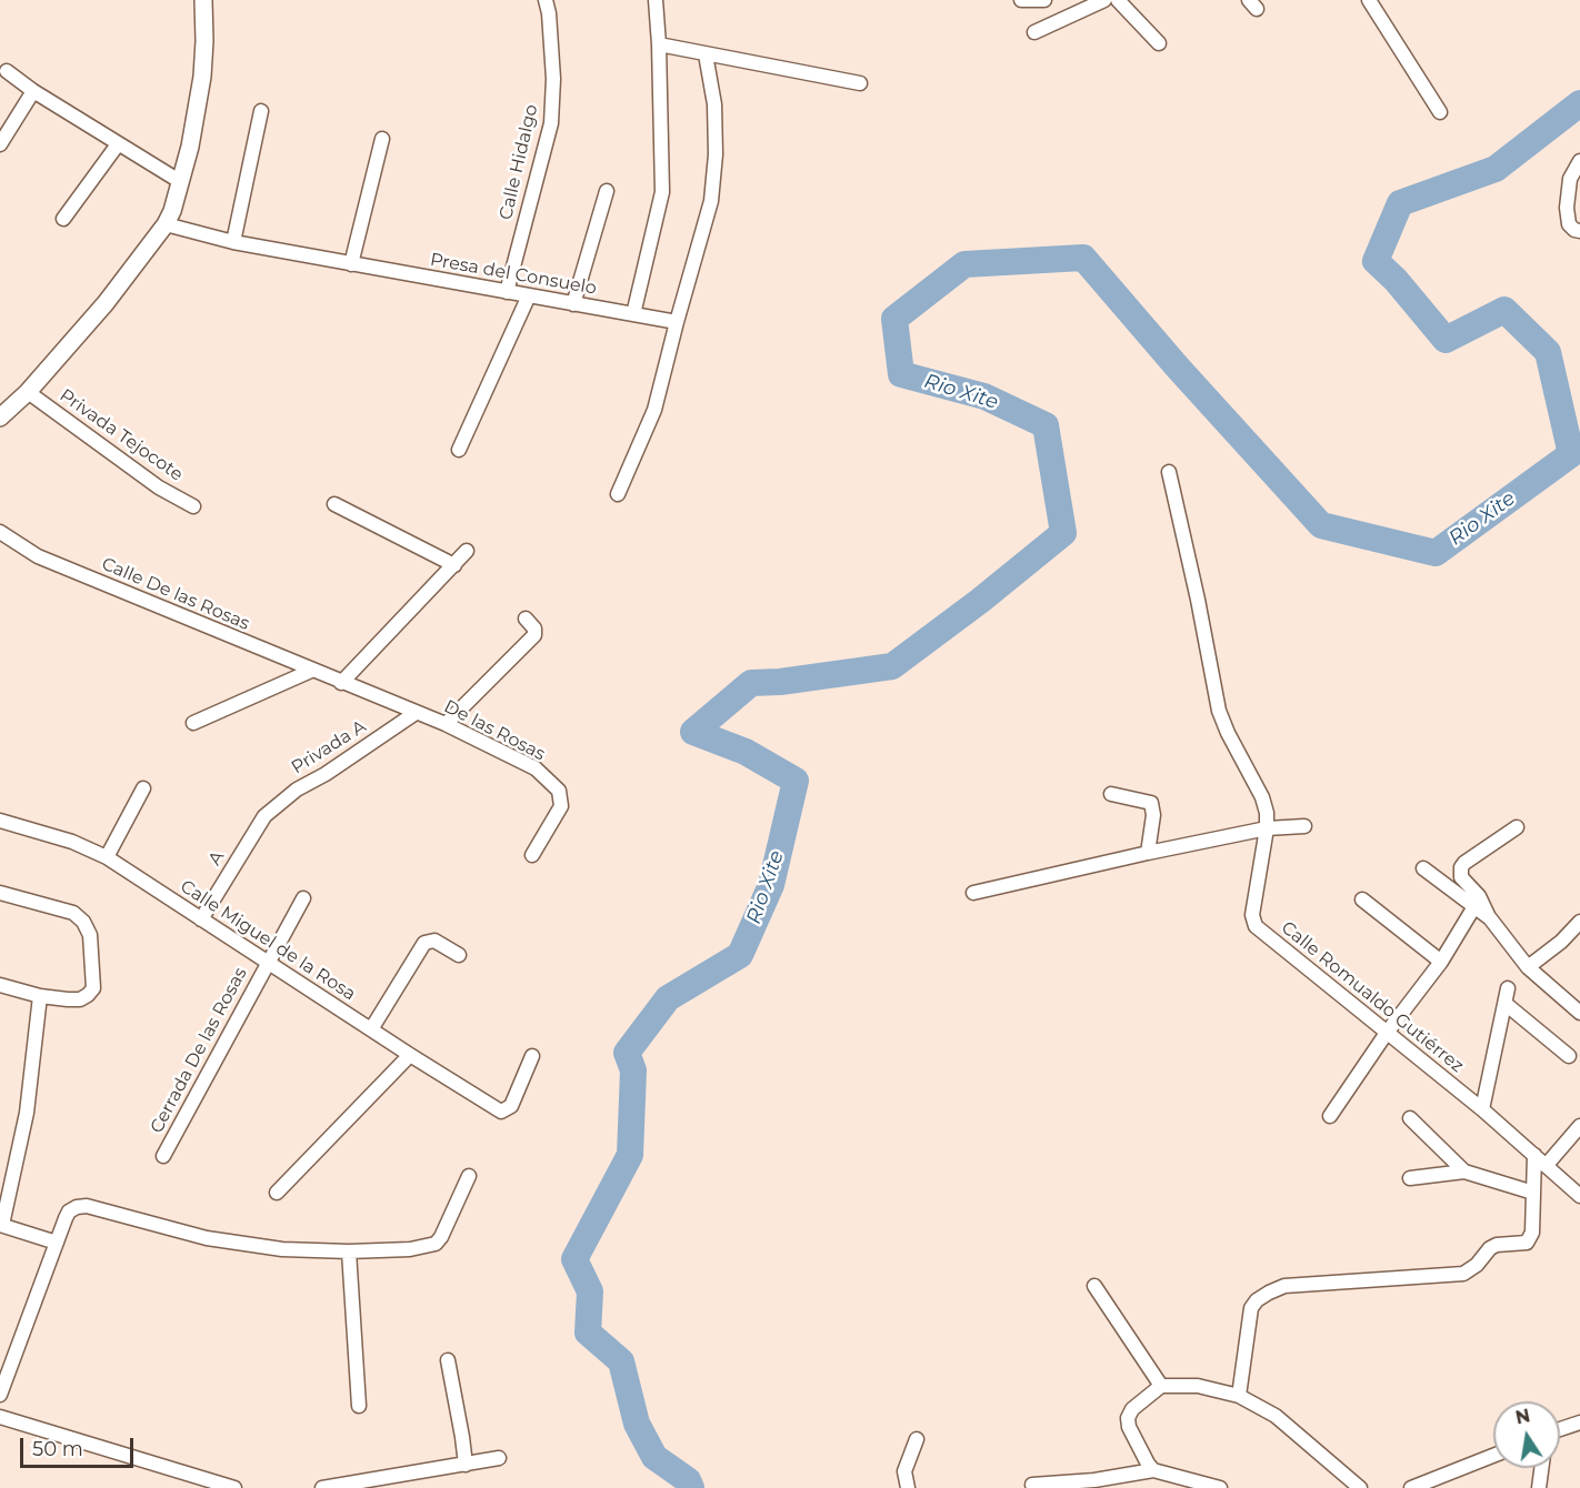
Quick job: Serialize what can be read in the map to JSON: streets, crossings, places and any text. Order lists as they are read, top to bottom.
{
  "streets": {
    "street": [
      "Calle Hidalgo",
      "Presa del Consuelo",
      "Privada Tejocote",
      "Calle De las Rosas",
      "De las Rosas",
      "Privada A",
      "A",
      "Calle Miguel de la Rosa",
      "Calle Romualdo Gutiérrez",
      "Cerrada De las Rosas"
    ]
  },
  "crossings": [
    ["Calle Hidalgo", "Presa del Consuelo"],
    ["Calle De las Rosas", "De las Rosas"],
    ["De las Rosas", "Privada A"],
    ["Privada A", "A"],
    ["A", "Calle Miguel de la Rosa"],
    ["Calle Miguel de la Rosa", "Cerrada De las Rosas"]
  ],
  "water": ["Rio Xite"],
  "scale_bar": "50 m",
  "north": "top"
}
